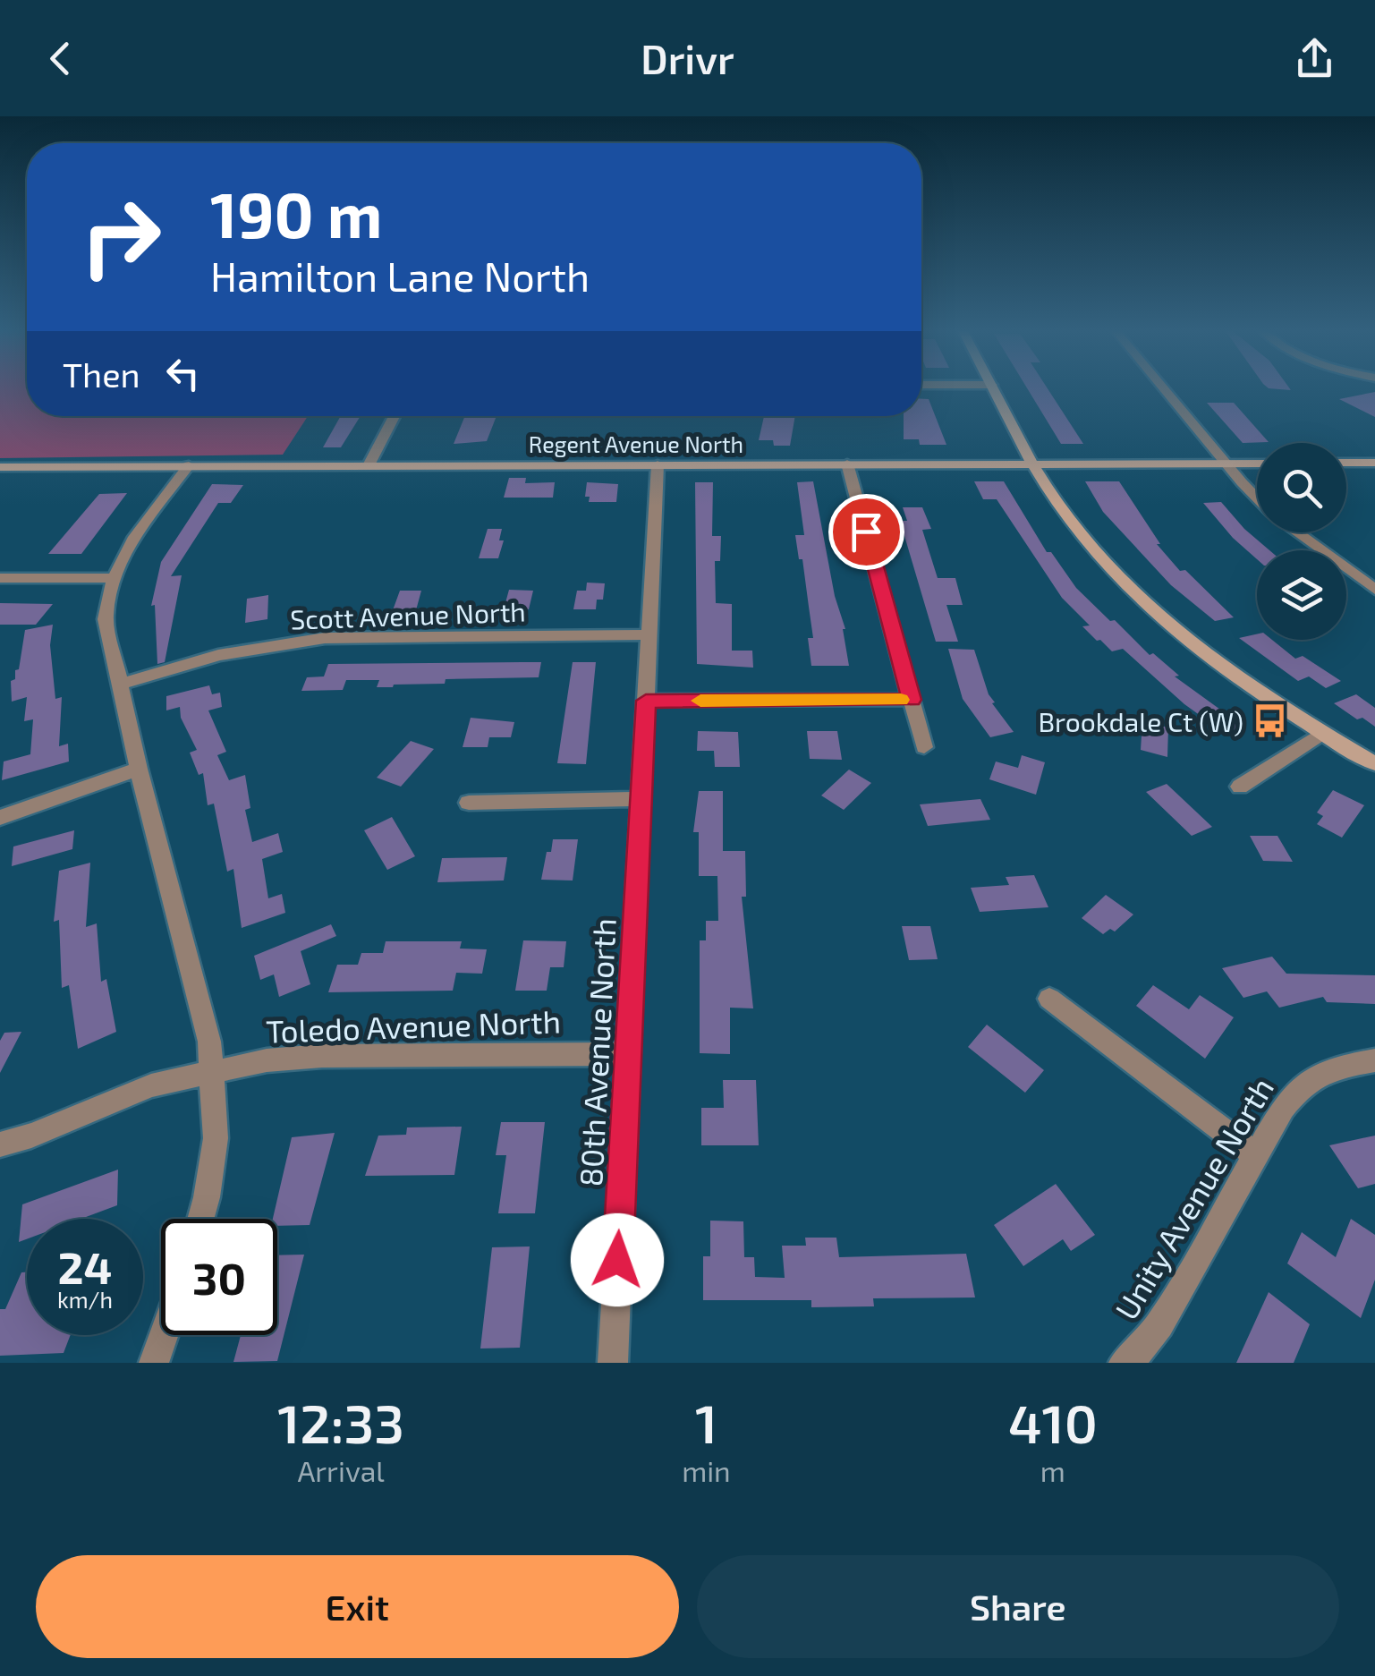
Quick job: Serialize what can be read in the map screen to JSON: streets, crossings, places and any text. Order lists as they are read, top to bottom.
{
  "streets": {
    "street": [
      "Regent Avenue North",
      "Scott Avenue North",
      "Toledo Avenue North",
      "80th Avenue North",
      "Unity Avenue North"
    ]
  },
  "crossings": [
    ["Regent Avenue North", "80th Avenue North"],
    ["Scott Avenue North", "80th Avenue North"],
    ["Toledo Avenue North", "80th Avenue North"]
  ],
  "places": {
    "bus stop": ["Brookdale Ct (W)"]
  },
  "page": {
    "header": "Drivr",
    "turn": ["190 m", "Hamilton Lane North"],
    "then": "Then",
    "speed": "24 km/h",
    "limit": "30",
    "eta": [
      "12:33",
      "Arrival",
      "1",
      "min",
      "410",
      "m"
    ],
    "buttons": ["Exit", "Share"]
  }
}
